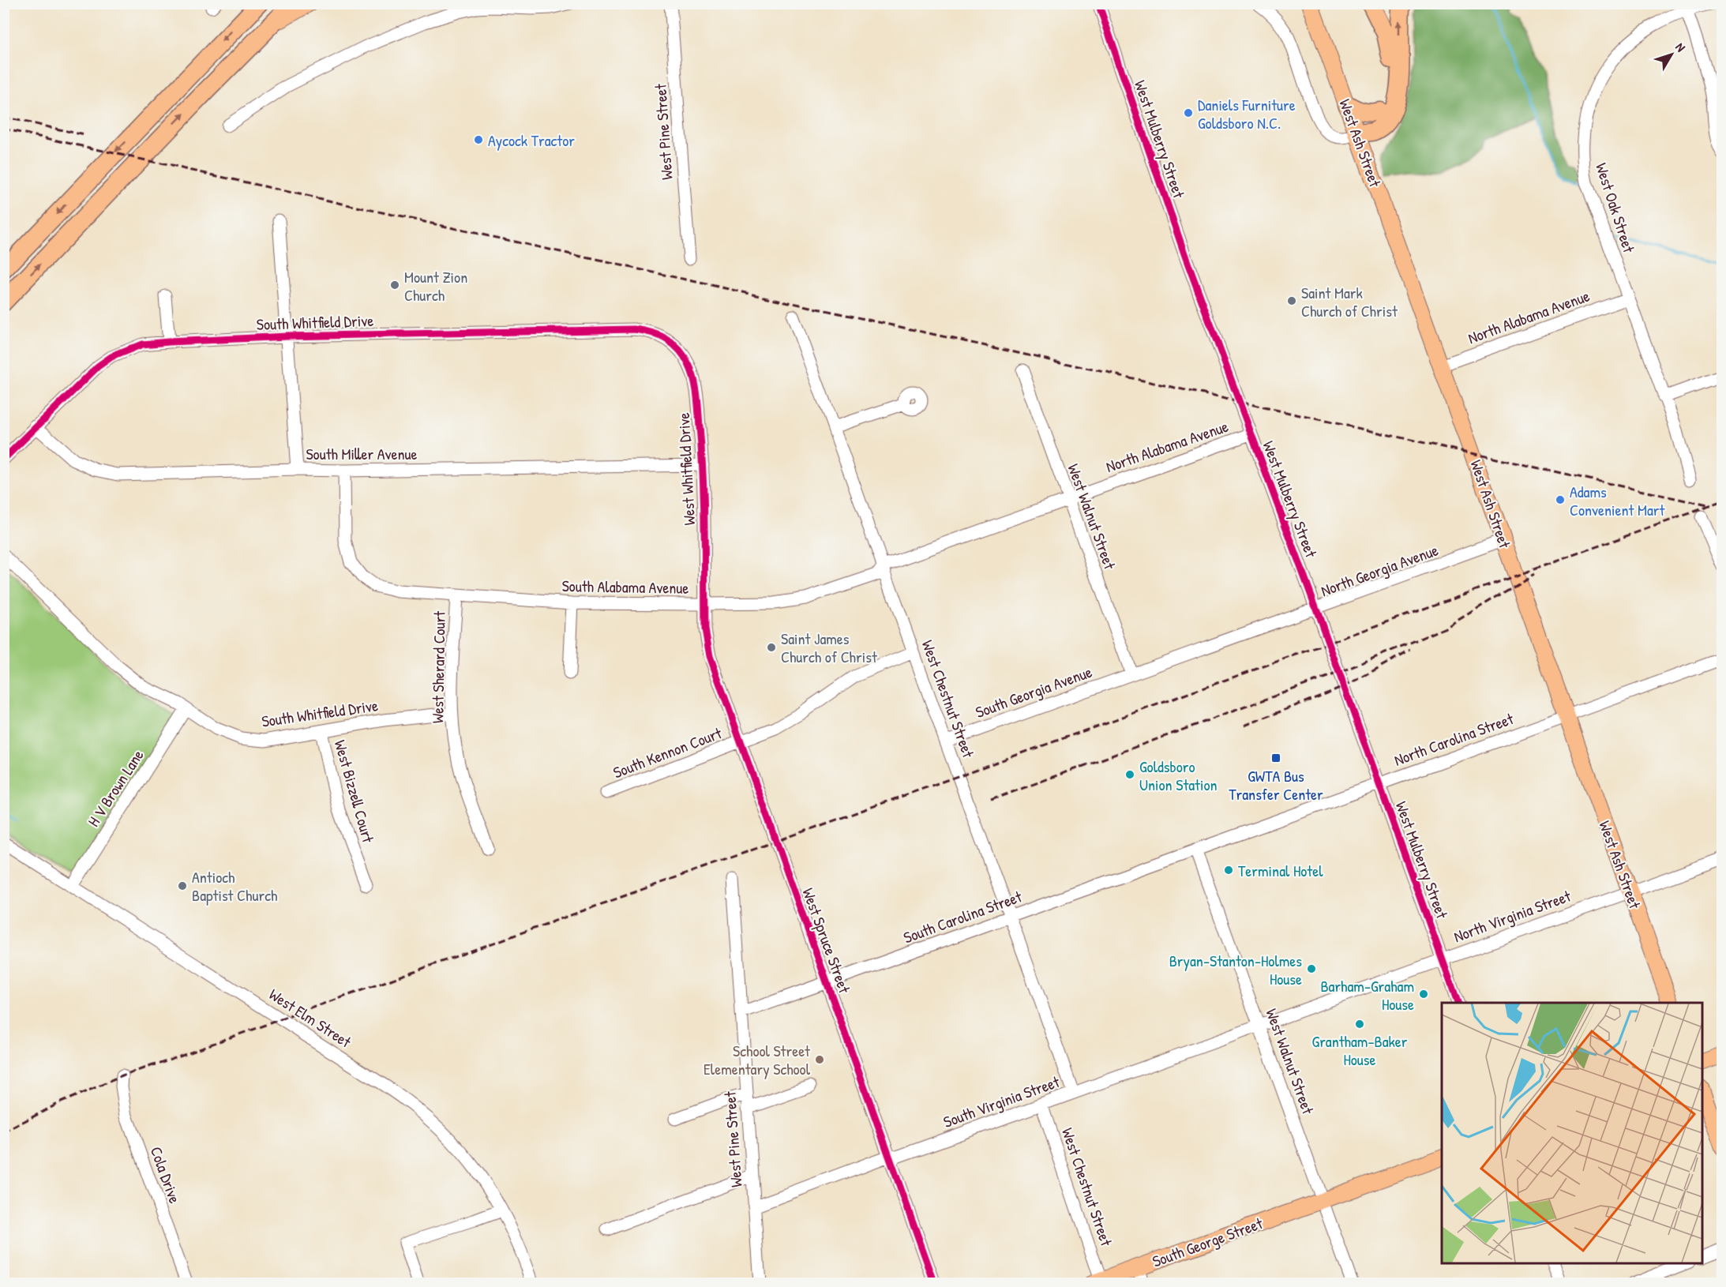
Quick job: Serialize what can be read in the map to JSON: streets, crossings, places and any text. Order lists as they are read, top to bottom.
{
  "streets": {
    "main road": ["West Ash Street", "South George Street"],
    "street": [
      "West Pine Street",
      "West Mulberry Street",
      "West Oak Street",
      "North Alabama Avenue",
      "South Whitfield Drive",
      "South Miller Avenue",
      "West Whitfield Drive",
      "West Walnut Street",
      "North Georgia Avenue",
      "South Alabama Avenue",
      "West Sherard Court",
      "South Georgia Avenue",
      "West Chestnut Street",
      "North Carolina Street",
      "South Kennon Court",
      "H V Brown Lane",
      "West Bizzell Court",
      "North Virginia Street",
      "South Carolina Street",
      "West Spruce Street",
      "West Elm Street",
      "South Virginia Street",
      "Cola Drive"
    ]
  },
  "crossings": [
    ["West Pine Street", "South Carolina Street"],
    ["West Pine Street", "South Virginia Street"],
    ["West Mulberry Street", "North Alabama Avenue"],
    ["West Mulberry Street", "North Georgia Avenue"],
    ["West Mulberry Street", "North Carolina Street"],
    ["West Mulberry Street", "North Virginia Street"],
    ["West Ash Street", "North Alabama Avenue"],
    ["West Ash Street", "North Georgia Avenue"],
    ["West Ash Street", "North Carolina Street"],
    ["West Ash Street", "North Virginia Street"],
    ["West Oak Street", "North Alabama Avenue"],
    ["North Alabama Avenue", "West Walnut Street"],
    ["North Alabama Avenue", "South Alabama Avenue"],
    ["South Whitfield Drive", "South Miller Avenue"],
    ["South Whitfield Drive", "West Whitfield Drive"],
    ["South Whitfield Drive", "West Sherard Court"],
    ["South Whitfield Drive", "H V Brown Lane"],
    ["South Whitfield Drive", "West Bizzell Court"],
    ["South Miller Avenue", "West Whitfield Drive"],
    ["South Miller Avenue", "South Alabama Avenue"],
    ["West Whitfield Drive", "South Alabama Avenue"],
    ["West Whitfield Drive", "West Spruce Street"],
    ["West Walnut Street", "North Georgia Avenue"],
    ["West Walnut Street", "South Alabama Avenue"],
    ["West Walnut Street", "South Georgia Avenue"],
    ["West Walnut Street", "North Carolina Street"],
    ["West Walnut Street", "North Virginia Street"],
    ["West Walnut Street", "South Carolina Street"],
    ["West Walnut Street", "South Virginia Street"],
    ["West Walnut Street", "South George Street"],
    ["North Georgia Avenue", "South Georgia Avenue"],
    ["South Alabama Avenue", "West Sherard Court"],
    ["South Alabama Avenue", "West Chestnut Street"],
    ["South Alabama Avenue", "West Spruce Street"],
    ["South Georgia Avenue", "West Chestnut Street"],
    ["West Chestnut Street", "South Kennon Court"],
    ["West Chestnut Street", "South Carolina Street"],
    ["West Chestnut Street", "South Virginia Street"],
    ["West Chestnut Street", "South George Street"],
    ["North Carolina Street", "South Carolina Street"],
    ["South Kennon Court", "West Spruce Street"],
    ["H V Brown Lane", "West Elm Street"],
    ["North Virginia Street", "South Virginia Street"],
    ["South Carolina Street", "West Spruce Street"],
    ["West Spruce Street", "South Virginia Street"]
  ],
  "places": {
    "other": [
      "Daniels Furniture Goldsboro N.C.",
      "Aycock Tractor",
      "Mount Zion Church",
      "Saint Mark Church of Christ",
      "Adams Convenient Mart",
      "Saint James Church of Christ",
      "Goldsboro Union Station",
      "Terminal Hotel",
      "Antioch Baptist Church",
      "Bryan-Stanton-Holmes House",
      "Barham-Graham House",
      "Grantham-Baker House",
      "School Street Elementary School"
    ],
    "transit": ["GWTA Bus Transfer Center"]
  },
  "north": "top right"
}
